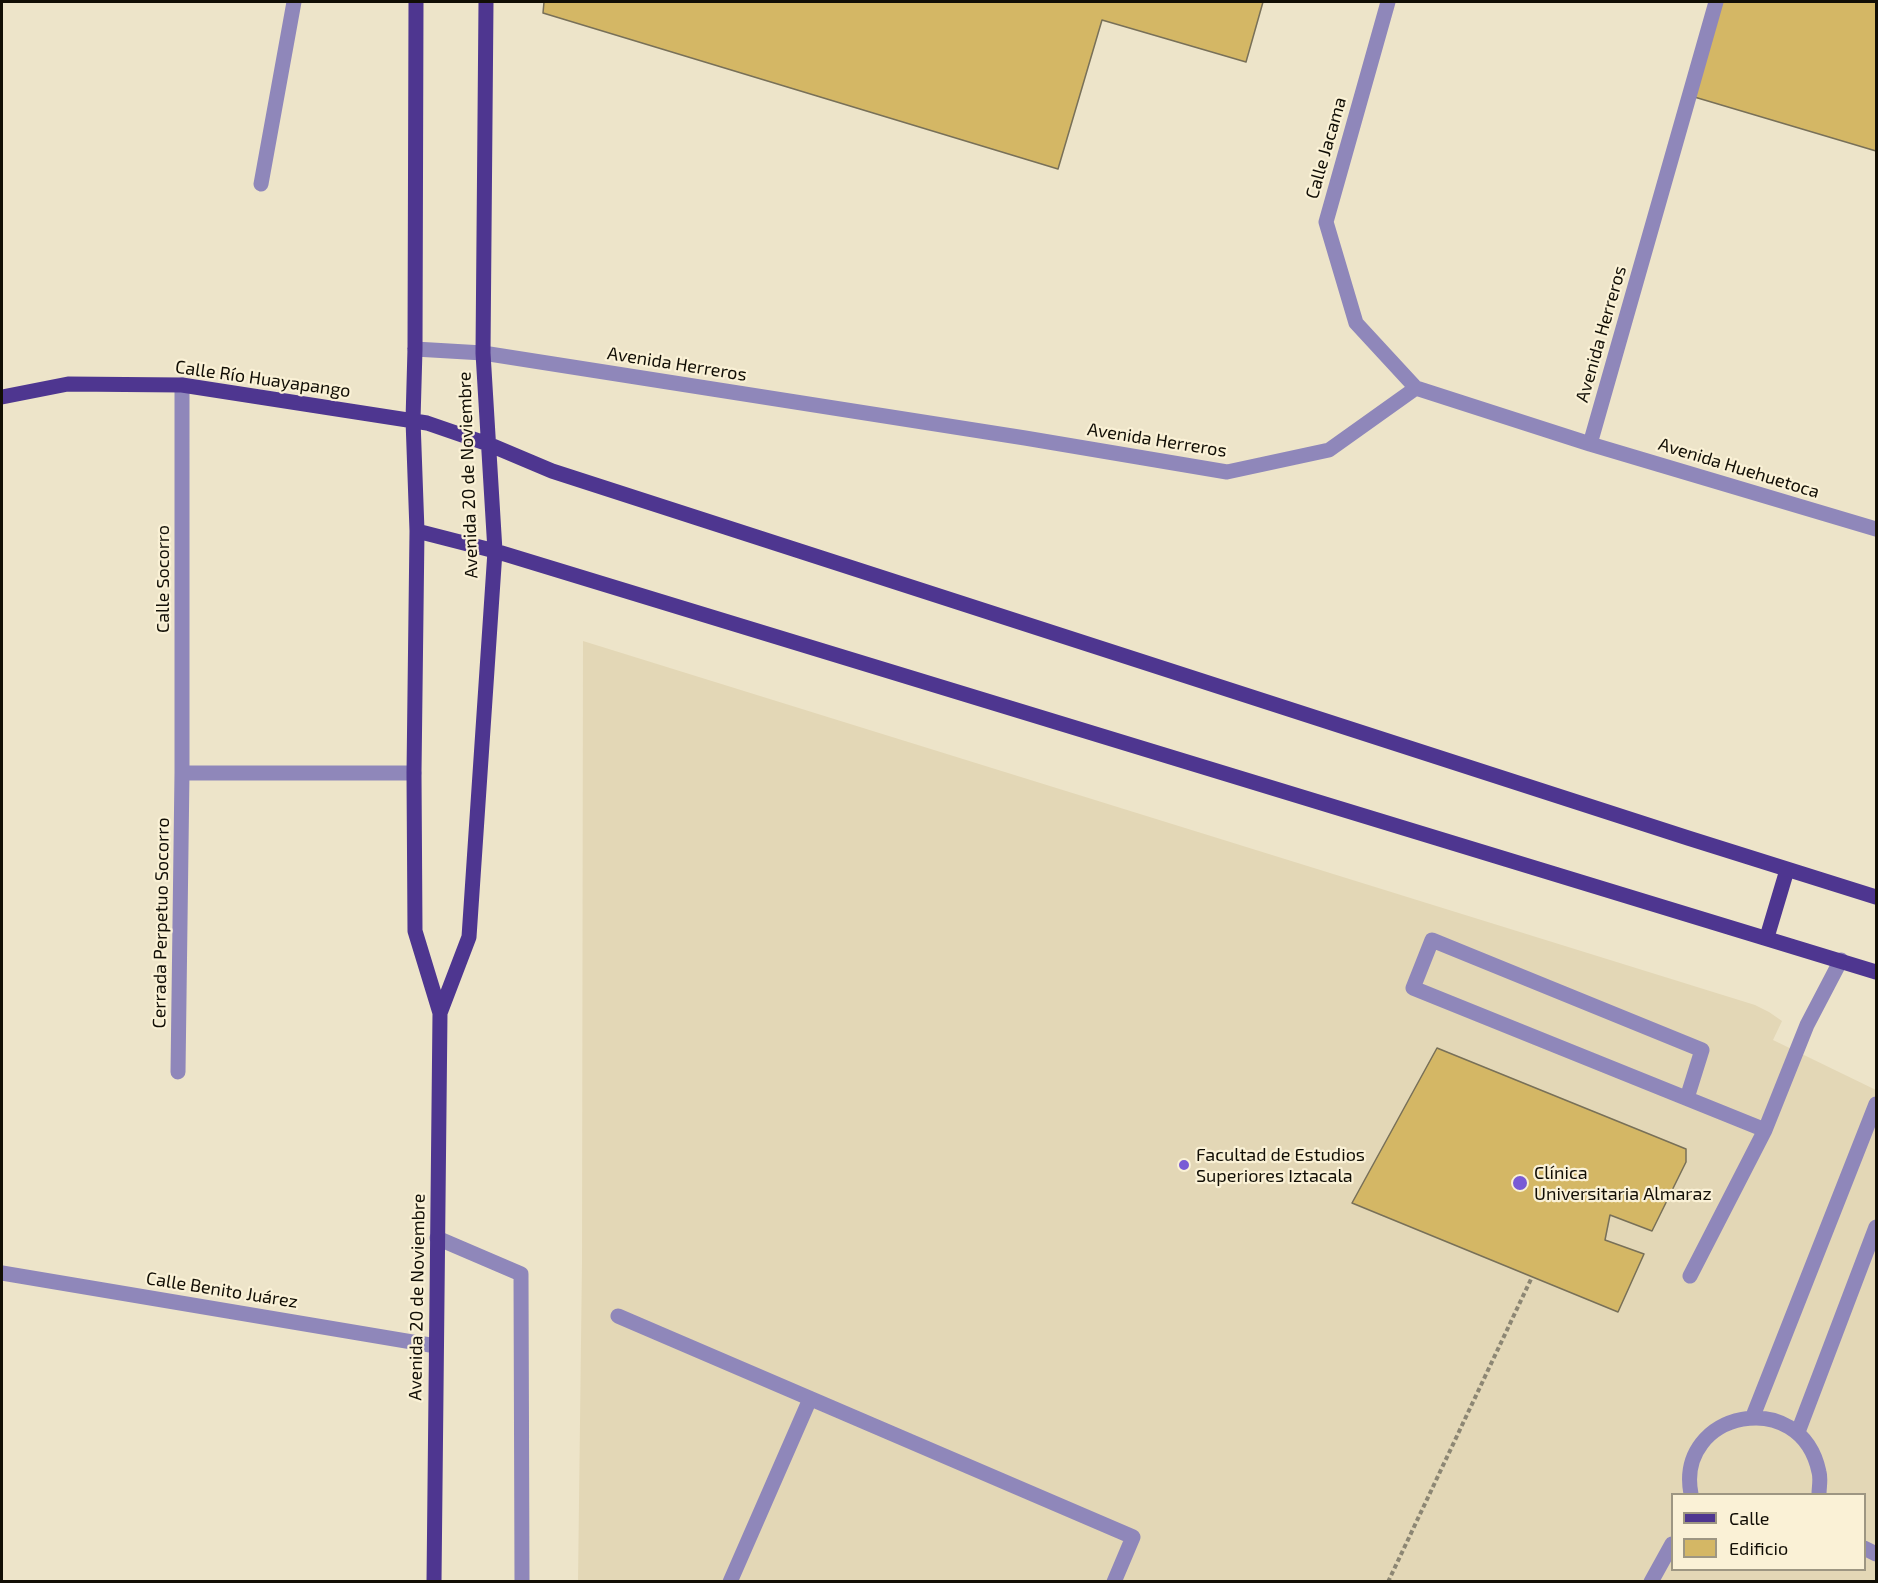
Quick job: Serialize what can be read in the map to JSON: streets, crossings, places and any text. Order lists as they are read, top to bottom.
{
  "streets": {
    "main road": ["Calle Río Huayapango", "Avenida 20 de Noviembre"],
    "street": [
      "Calle Jacama",
      "Avenida Herreros",
      "Avenida Huehuetoca",
      "Calle Socorro",
      "Cerrada Perpetuo Socorro",
      "Calle Benito Juárez"
    ]
  },
  "crossings": [
    ["Calle Jacama", "Avenida Herreros"],
    ["Avenida Herreros", "Avenida Huehuetoca"],
    ["Avenida Herreros", "Avenida 20 de Noviembre"],
    ["Calle Río Huayapango", "Avenida 20 de Noviembre"],
    ["Calle Río Huayapango", "Calle Socorro"],
    ["Avenida 20 de Noviembre", "Calle Benito Juárez"],
    ["Calle Socorro", "Cerrada Perpetuo Socorro"]
  ],
  "places": ["Facultad de Estudios Superiores Iztacala", "Clínica Universitaria Almaraz"],
  "legend": ["Calle", "Edificio"]
}
